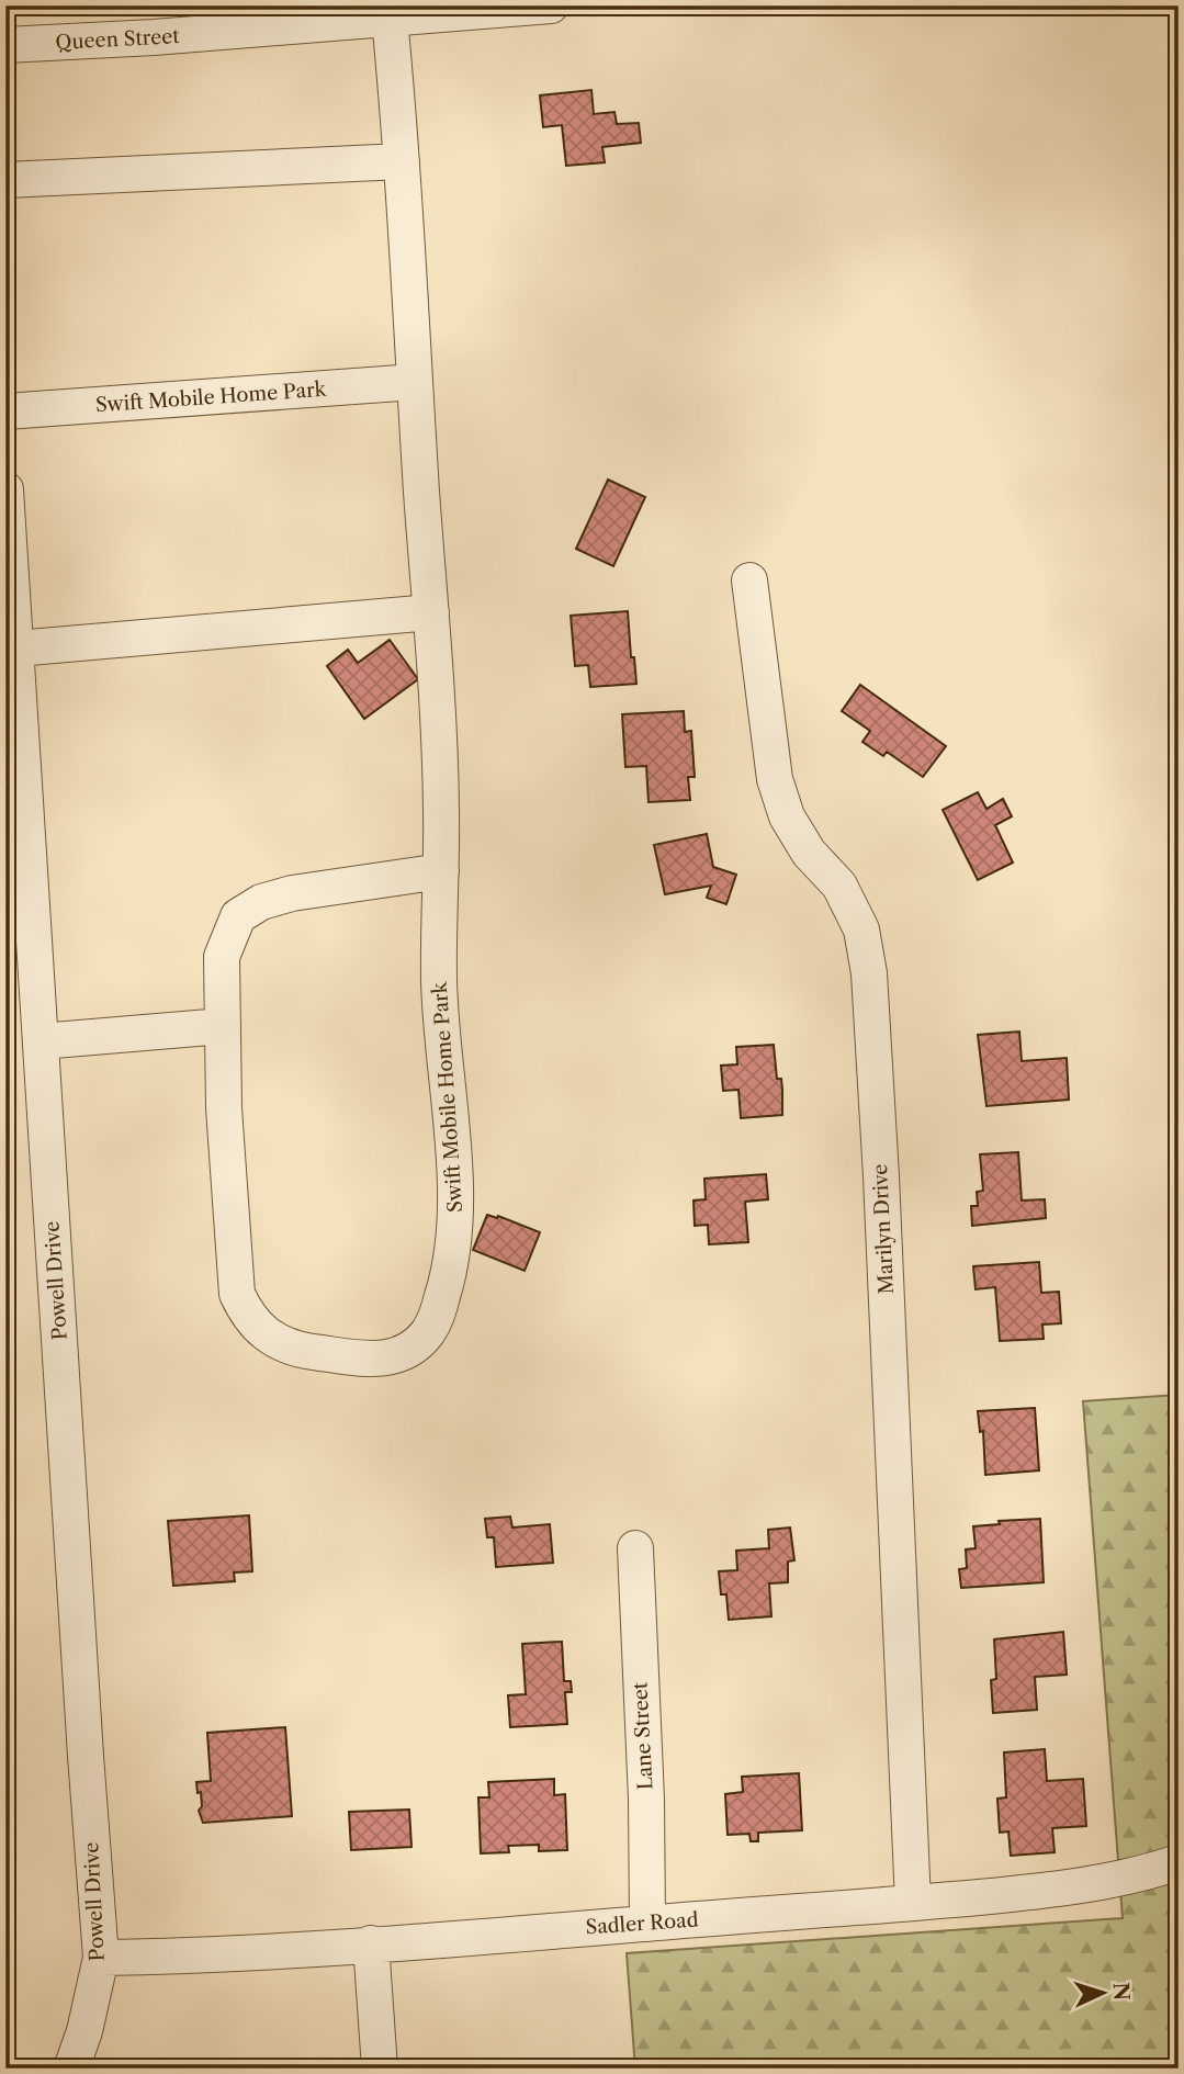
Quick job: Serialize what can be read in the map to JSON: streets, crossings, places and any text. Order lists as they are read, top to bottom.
{
  "streets": {
    "street": [
      "Queen Street",
      "Swift Mobile Home Park",
      "Marilyn Drive",
      "Powell Drive",
      "Lane Street",
      "Sadler Road"
    ]
  },
  "crossings": [
    ["Queen Street", "Swift Mobile Home Park"],
    ["Marilyn Drive", "Sadler Road"],
    ["Powell Drive", "Sadler Road"],
    ["Lane Street", "Sadler Road"]
  ],
  "north": "right"
}
